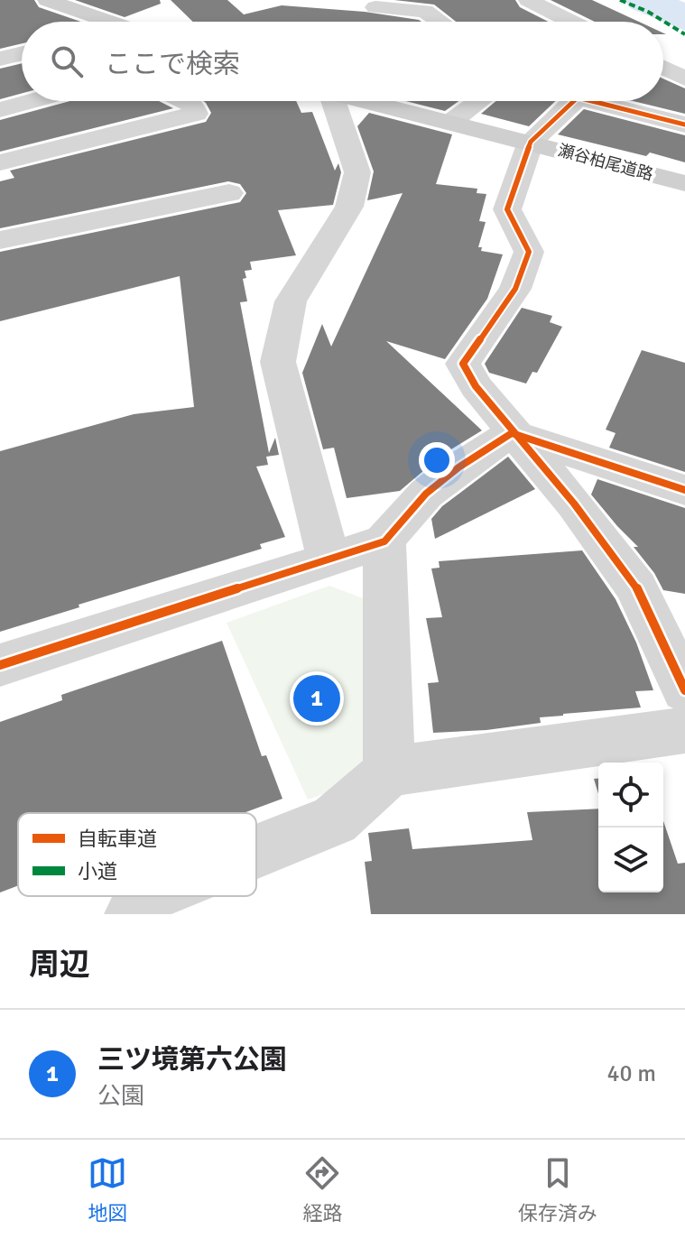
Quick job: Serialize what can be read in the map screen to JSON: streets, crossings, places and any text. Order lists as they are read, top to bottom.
{
  "streets": {
    "main road": ["瀬谷柏尾道路"]
  },
  "legend": ["自転車道", "小道"],
  "page": {
    "search": "ここで検索",
    "pins": "1",
    "heading": "周辺",
    "list": [
      {
        "mark": "1",
        "name": "三ツ境第六公園",
        "note": "公園",
        "value": "40 m"
      }
    ],
    "nav": ["地図", "経路", "保存済み"]
  }
}
